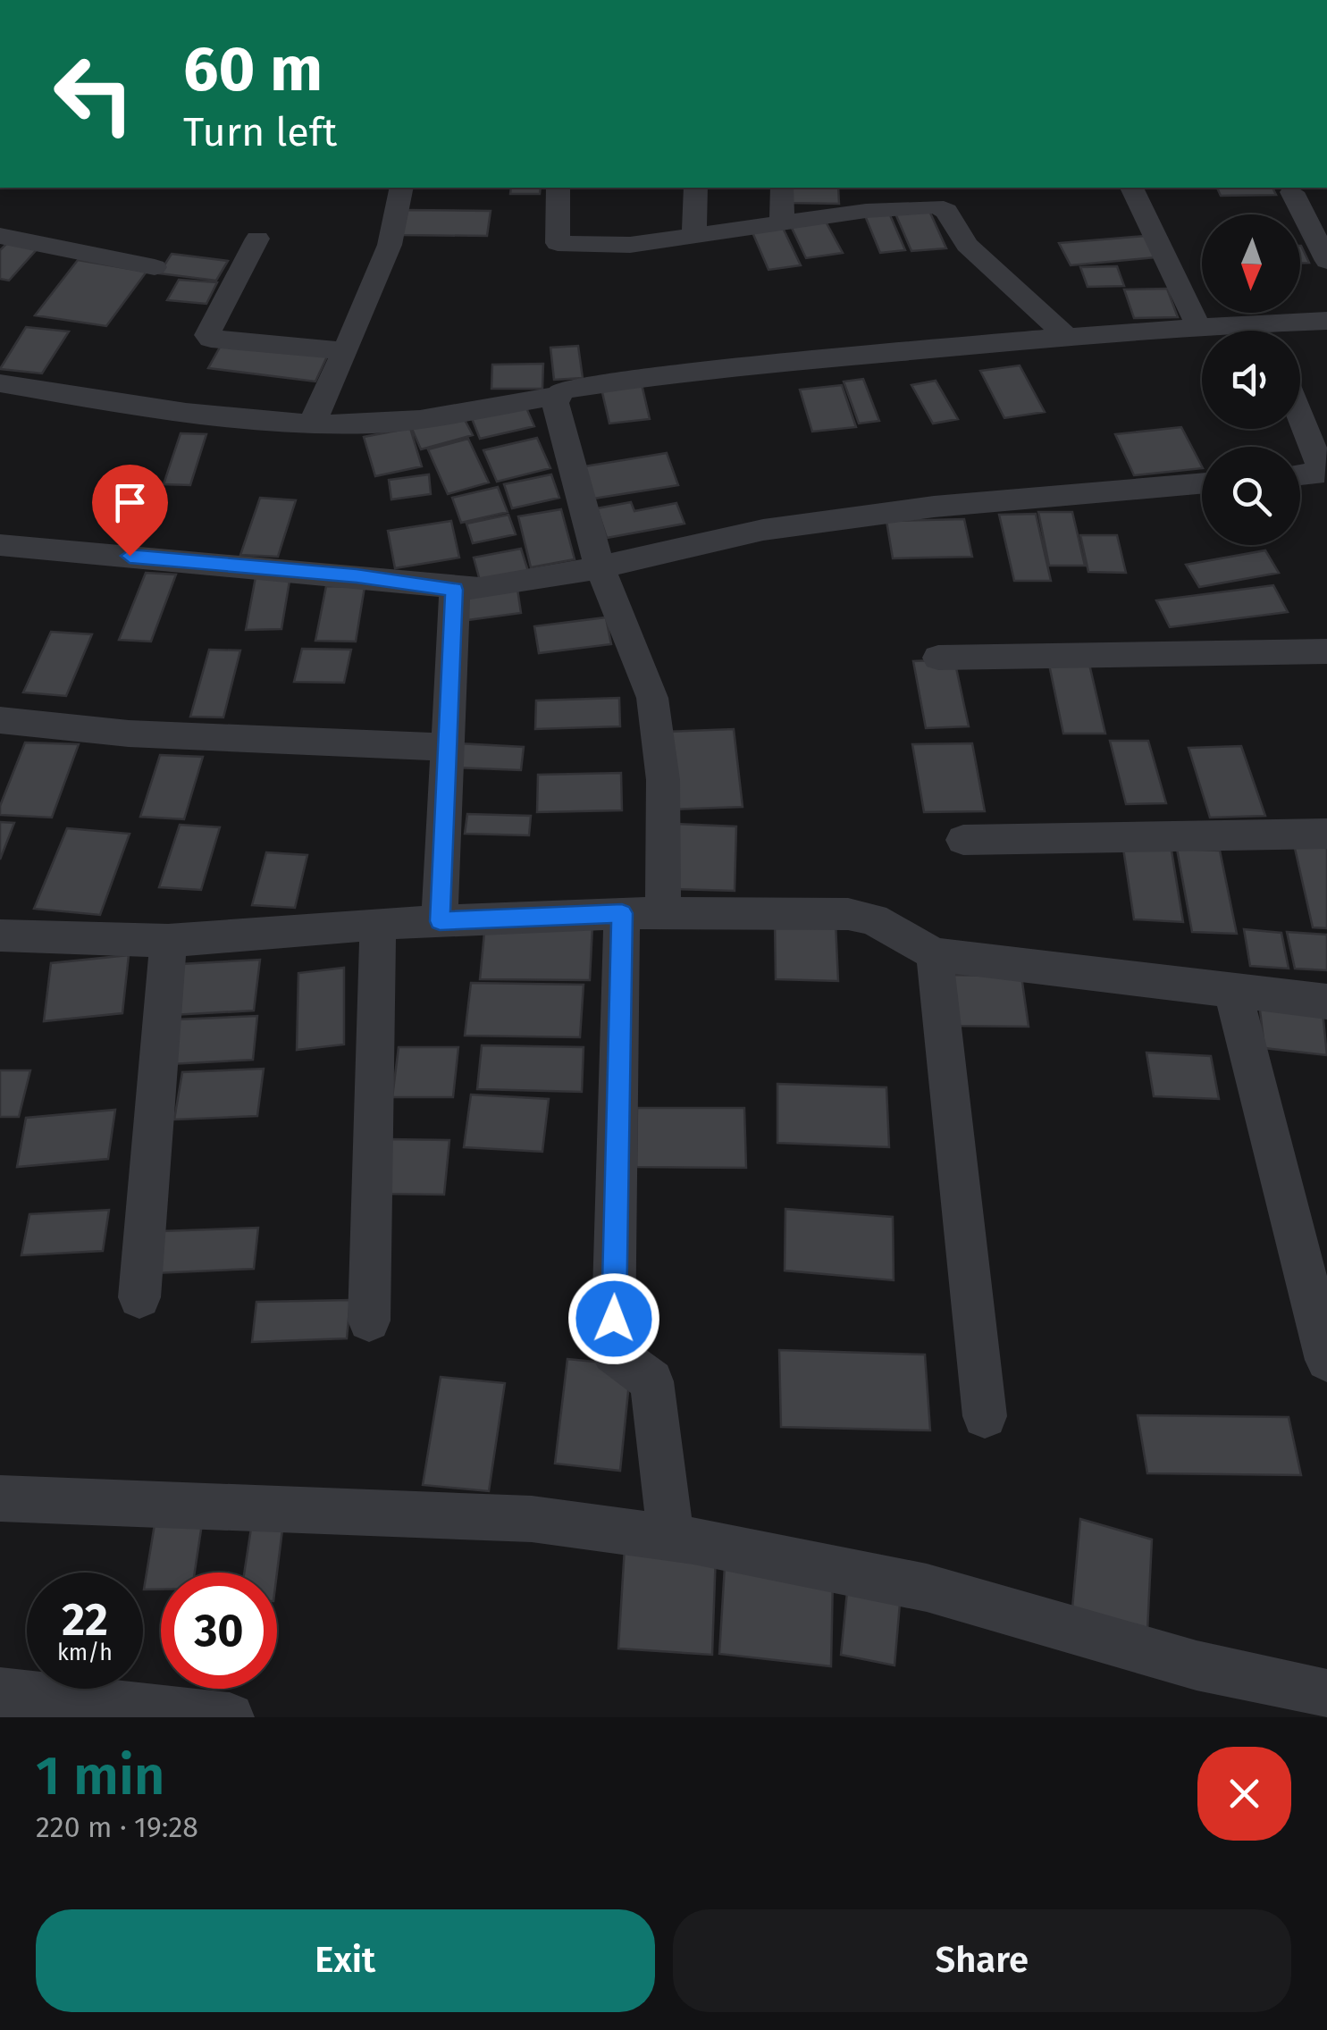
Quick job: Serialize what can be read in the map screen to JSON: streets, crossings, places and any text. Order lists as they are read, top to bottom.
{
  "north": "bottom",
  "page": {
    "turn": ["60 m", "Turn left"],
    "speed": "22 km/h",
    "limit": "30",
    "heading": ["1 min", "220 m · 19:28"],
    "buttons": ["Exit", "Share"]
  }
}
